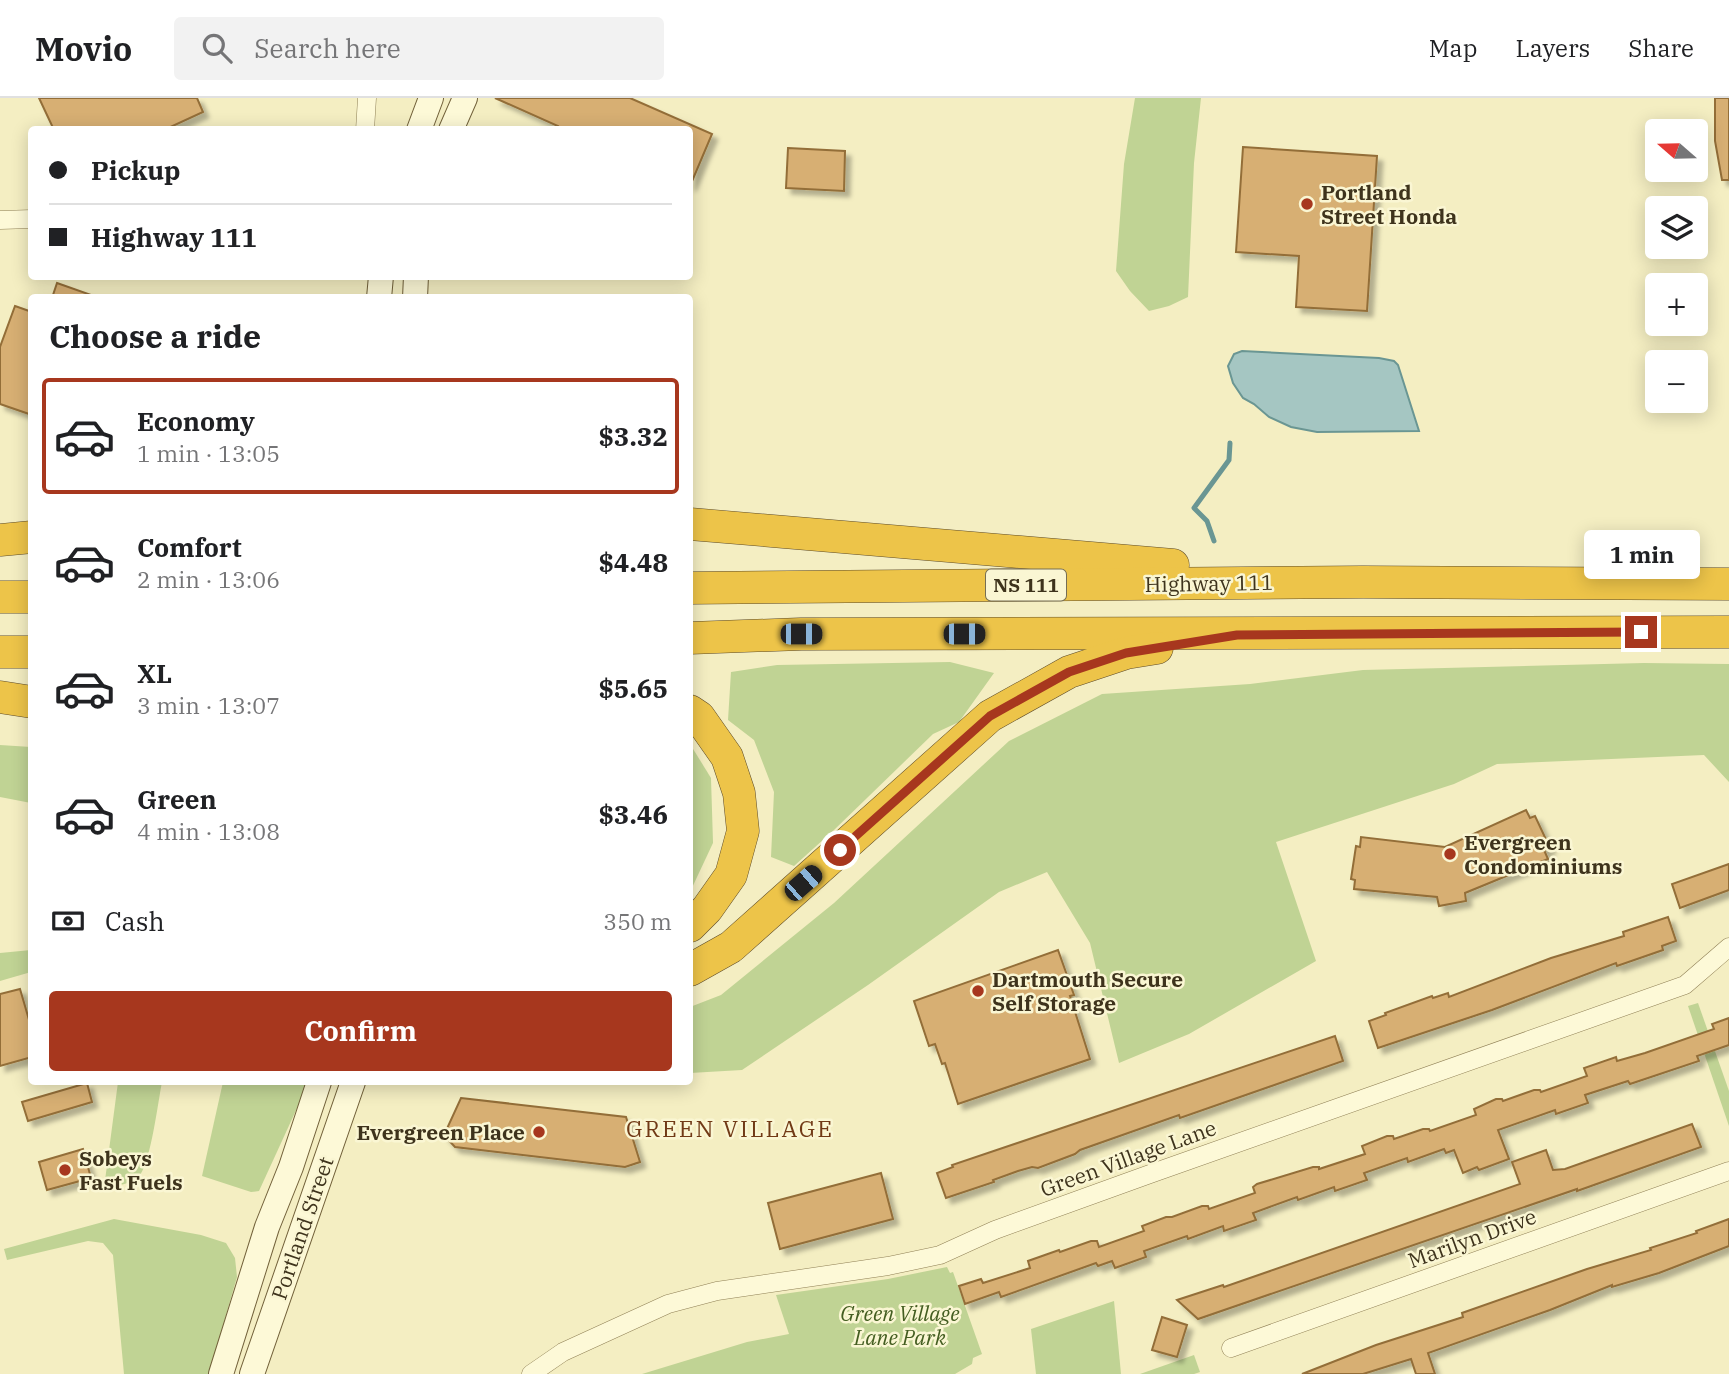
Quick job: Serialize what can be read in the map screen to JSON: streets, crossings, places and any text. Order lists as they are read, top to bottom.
{
  "streets": {
    "highway": ["Highway 111", "NS 111"],
    "main road": ["Portland Street"],
    "street": ["Green Village Lane", "Marilyn Drive"]
  },
  "districts": ["GREEN VILLAGE"],
  "parks": ["Green Village Lane Park"],
  "places": [
    "Portland Street Honda",
    "Evergreen Condominiums",
    "Dartmouth Secure Self Storage",
    "Evergreen Place",
    "Sobeys Fast Fuels"
  ],
  "north": "left",
  "page": {
    "header": "Movio",
    "search": "Search here",
    "nav": ["Map", "Layers", "Share"],
    "map_buttons": ["+", "−"],
    "banner": ["Pickup", "Highway 111"],
    "heading": "Choose a ride",
    "list": [
      {
        "name": "Economy",
        "note": "1 min · 13:05",
        "value": "$3.32"
      },
      {
        "name": "Comfort",
        "note": "2 min · 13:06",
        "value": "$4.48"
      },
      {
        "name": "XL",
        "note": "3 min · 13:07",
        "value": "$5.65"
      },
      {
        "name": "Green",
        "note": "4 min · 13:08",
        "value": "$3.46"
      }
    ],
    "bubble": "1 min",
    "pay": ["Cash", "350 m"],
    "buttons": "Confirm"
  }
}
